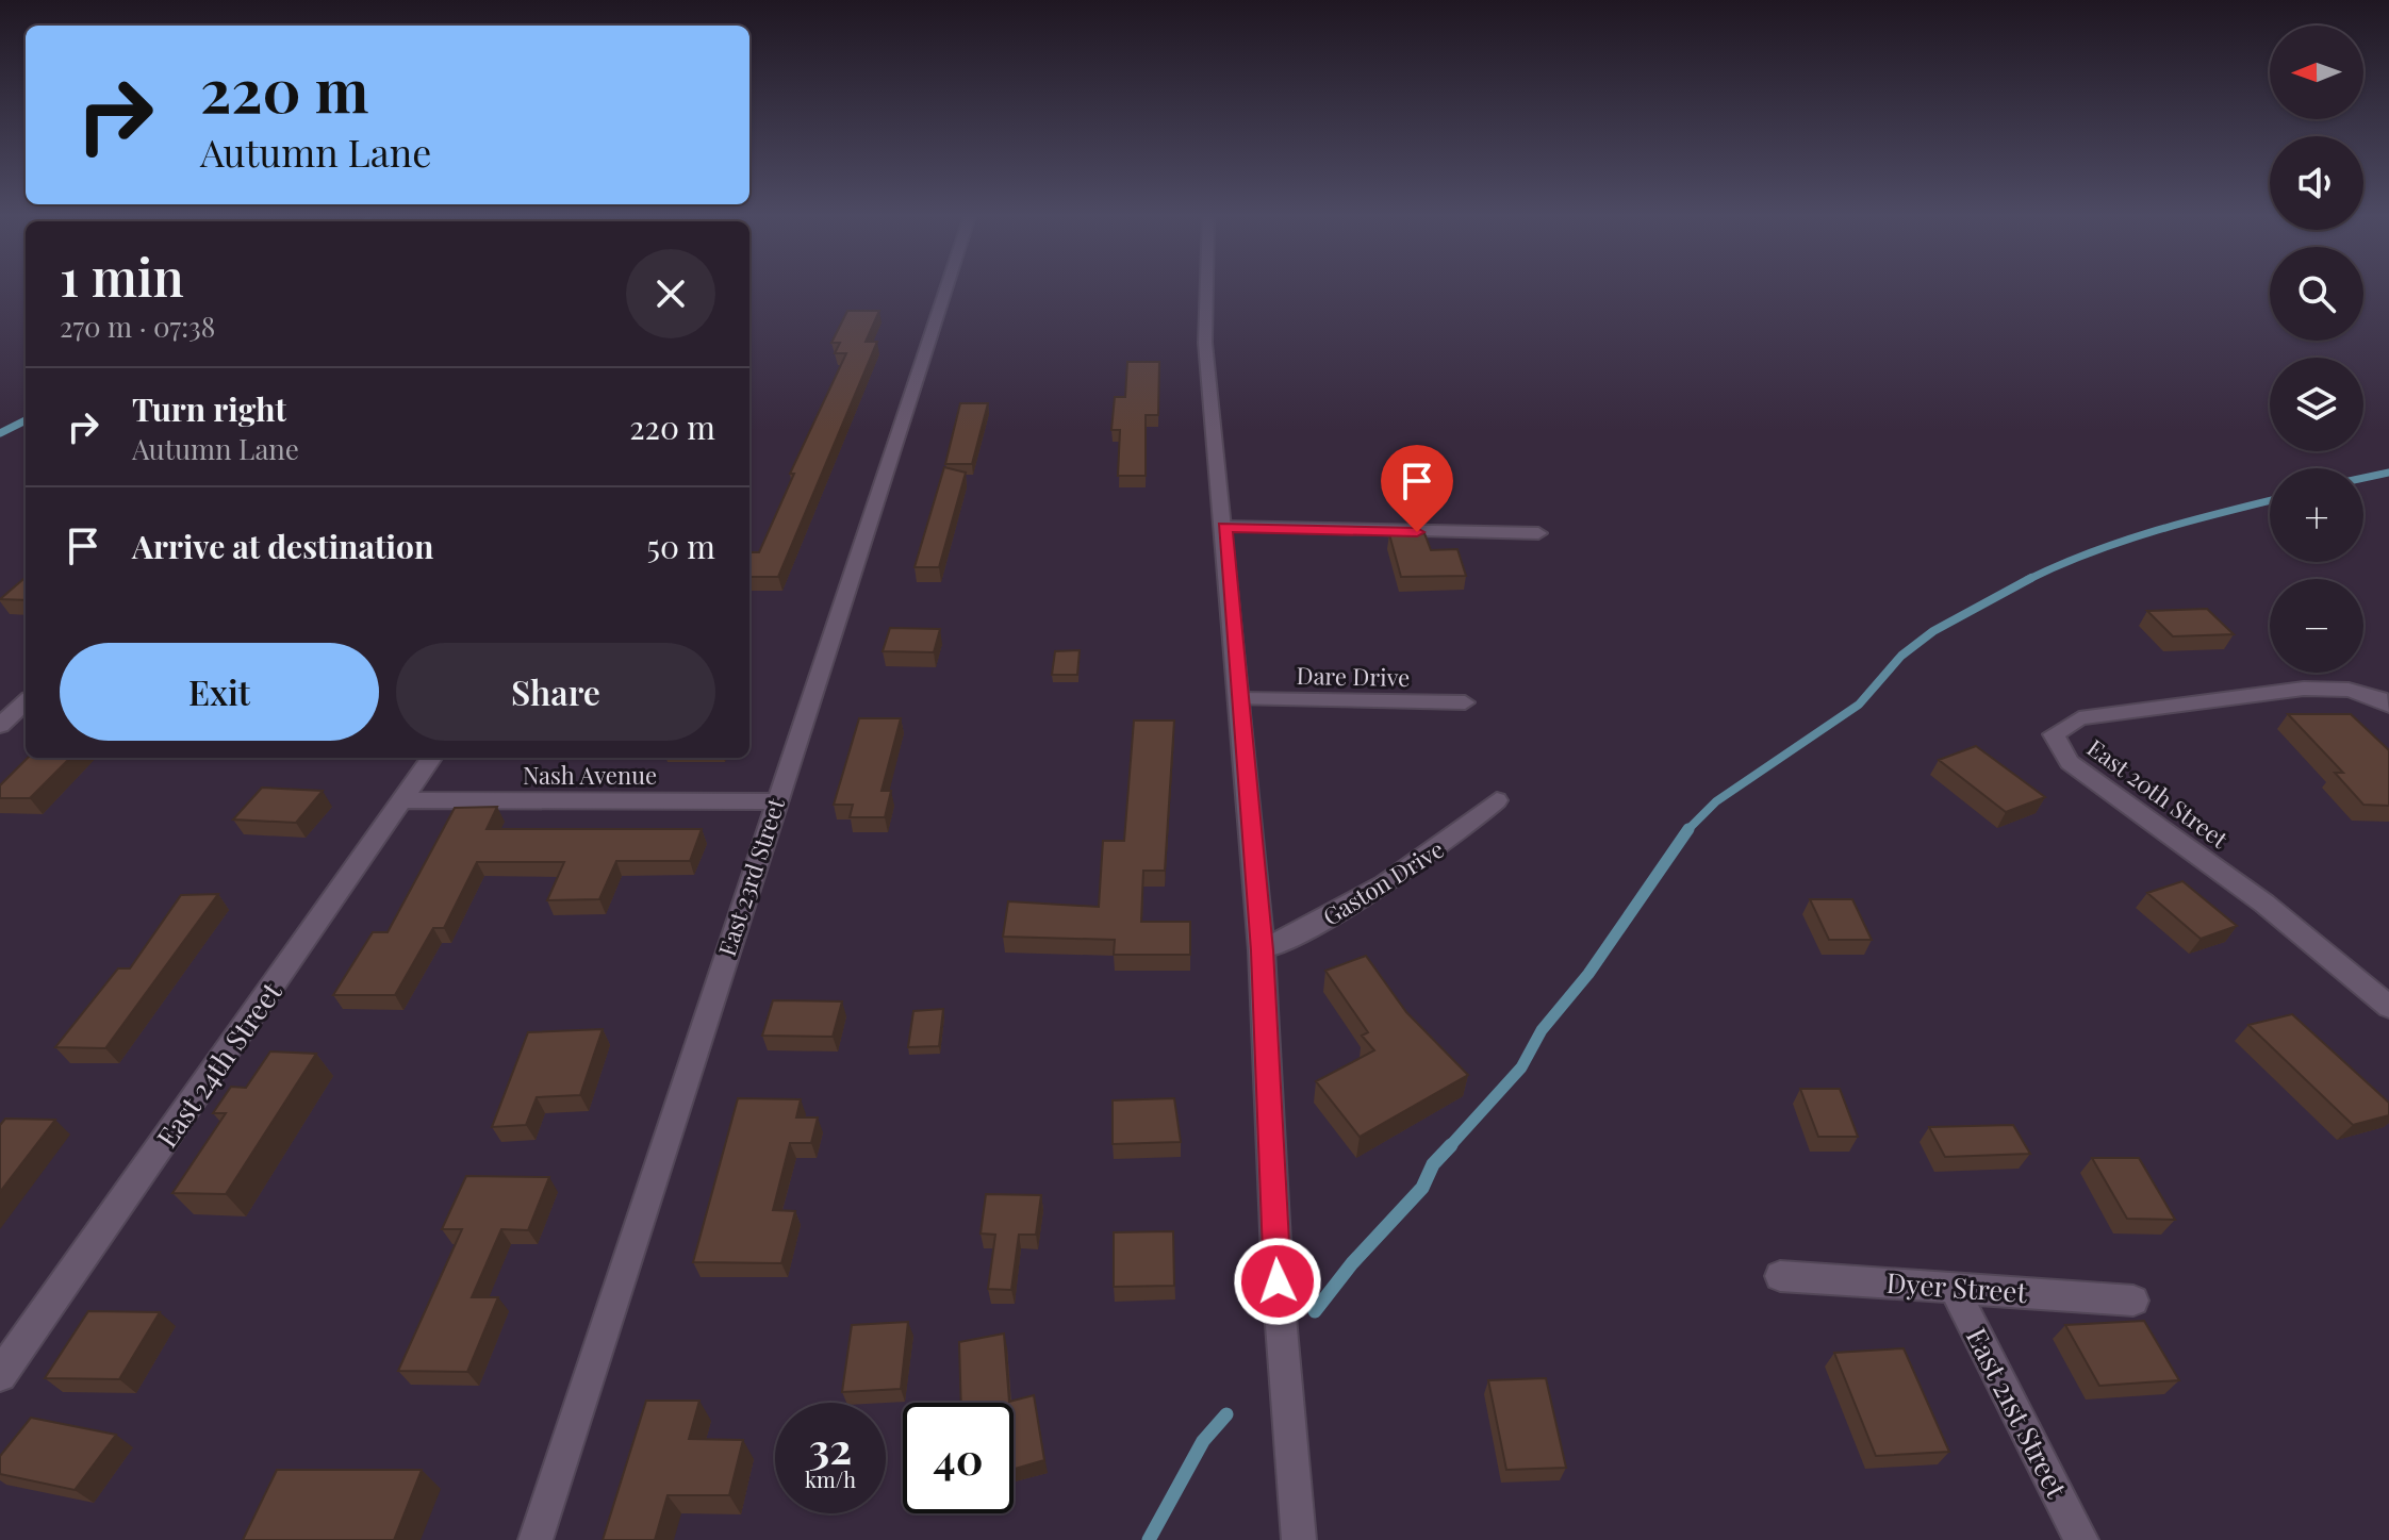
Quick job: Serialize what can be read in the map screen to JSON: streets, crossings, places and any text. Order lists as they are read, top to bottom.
{
  "streets": {
    "street": [
      "Dare Drive",
      "Nash Avenue",
      "East 20th Street",
      "East 23rd Street",
      "Gaston Drive",
      "East 24th Street",
      "Dyer Street",
      "East 21st Street"
    ]
  },
  "crossings": [
    ["Nash Avenue", "East 23rd Street"],
    ["Nash Avenue", "East 24th Street"],
    ["Dyer Street", "East 21st Street"]
  ],
  "north": "left",
  "page": {
    "map_buttons": ["+", "−"],
    "turn": ["220 m", "Autumn Lane"],
    "heading": ["1 min", "270 m · 07:38"],
    "list": [
      {
        "name": "Turn right",
        "note": "Autumn Lane",
        "value": "220 m"
      },
      {
        "name": "Arrive at destination",
        "value": "50 m"
      }
    ],
    "buttons": ["Exit", "Share"],
    "speed": "32 km/h",
    "limit": "40"
  }
}
